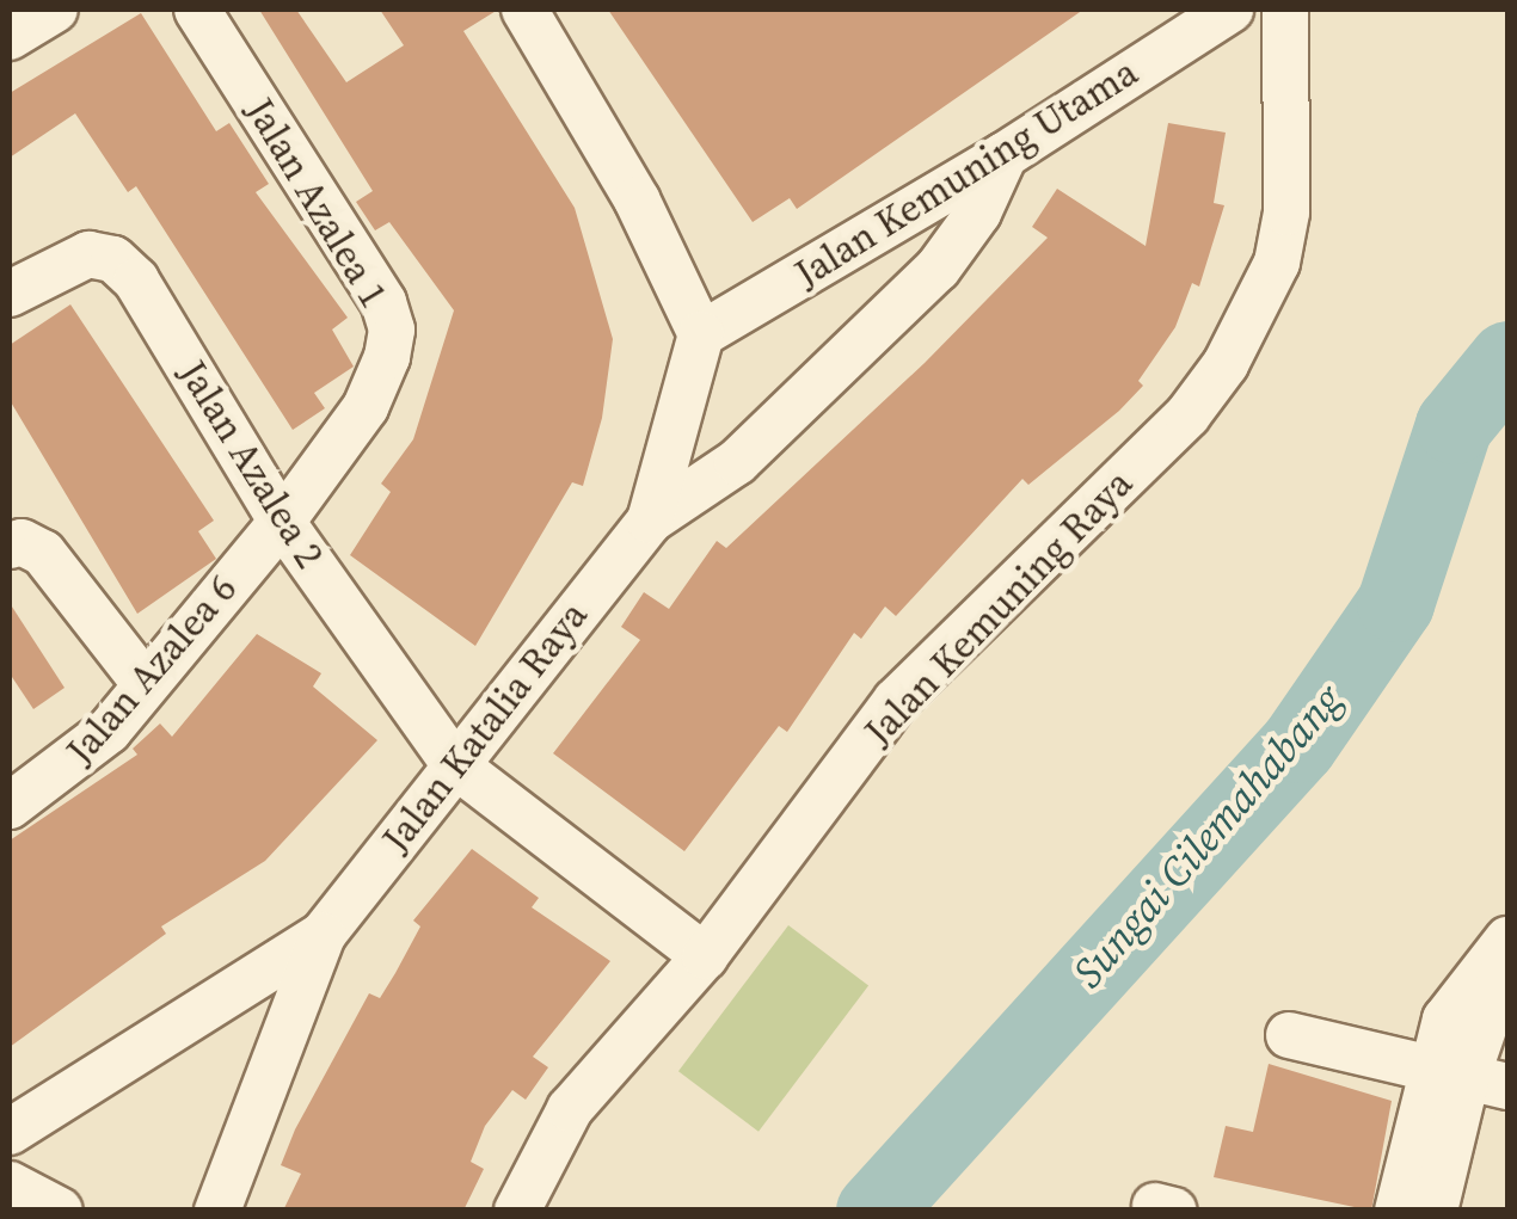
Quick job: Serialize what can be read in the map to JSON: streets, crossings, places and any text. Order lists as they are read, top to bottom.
{
  "streets": {
    "street": [
      "Jalan Kemuning Utama",
      "Jalan Azalea 1",
      "Jalan Azalea 2",
      "Jalan Kemuning Raya",
      "Jalan Azalea 6",
      "Jalan Katalia Raya"
    ]
  },
  "crossings": [
    ["Jalan Kemuning Utama", "Jalan Katalia Raya"],
    ["Jalan Azalea 1", "Jalan Azalea 2"],
    ["Jalan Azalea 1", "Jalan Azalea 6"],
    ["Jalan Azalea 2", "Jalan Kemuning Raya"],
    ["Jalan Azalea 2", "Jalan Azalea 6"],
    ["Jalan Azalea 2", "Jalan Katalia Raya"]
  ],
  "water": ["Sungai Cilemahabang"]
}
